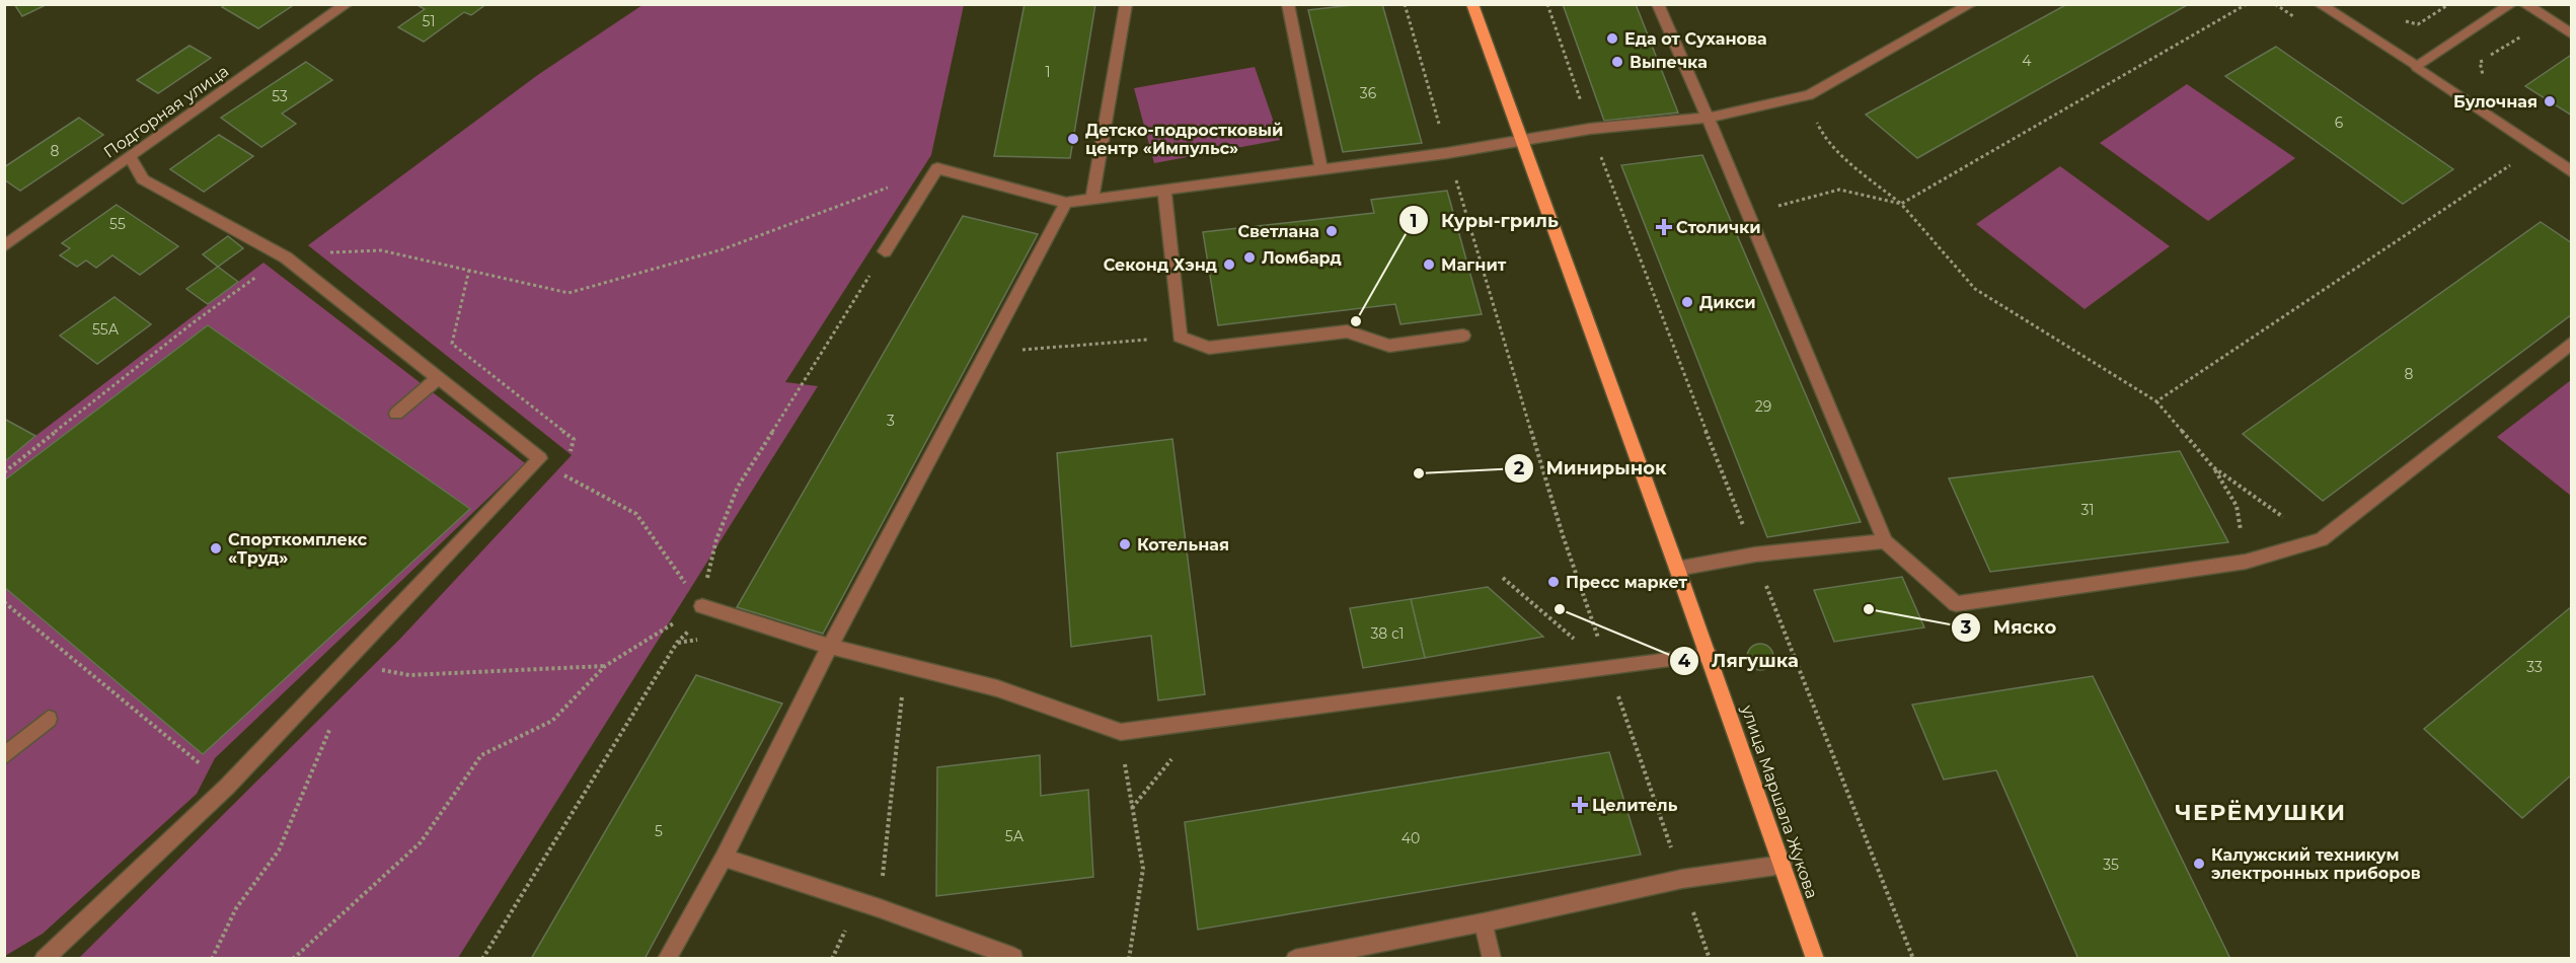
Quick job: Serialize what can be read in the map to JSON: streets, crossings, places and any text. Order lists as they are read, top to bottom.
{
  "streets": {
    "main road": ["улица Маршала Жукова"],
    "street": ["Подгорная улица"]
  },
  "districts": ["ЧЕРЁМУШКИ"],
  "places": {
    "other": [
      "Еда от Суханова",
      "Выпечка",
      "Булочная",
      "Детско-подростковый центр «Импульс»",
      "Светлана",
      "Ломбард",
      "Секонд Хэнд",
      "Магнит",
      "Дикси",
      "Куры-гриль",
      "Минирынок",
      "Котельная",
      "Спорткомплекс «Труд»",
      "Пресс маркет",
      "Лягушка",
      "Мяско",
      "Калужский техникум электронных приборов"
    ],
    "health": ["Столички", "Целитель"]
  },
  "house_numbers": [
    "51",
    "4",
    "1",
    "36",
    "53",
    "6",
    "8",
    "55",
    "55А",
    "8",
    "29",
    "3",
    "31",
    "38 с1",
    "33",
    "5",
    "5А",
    "40",
    "35"
  ]
}
